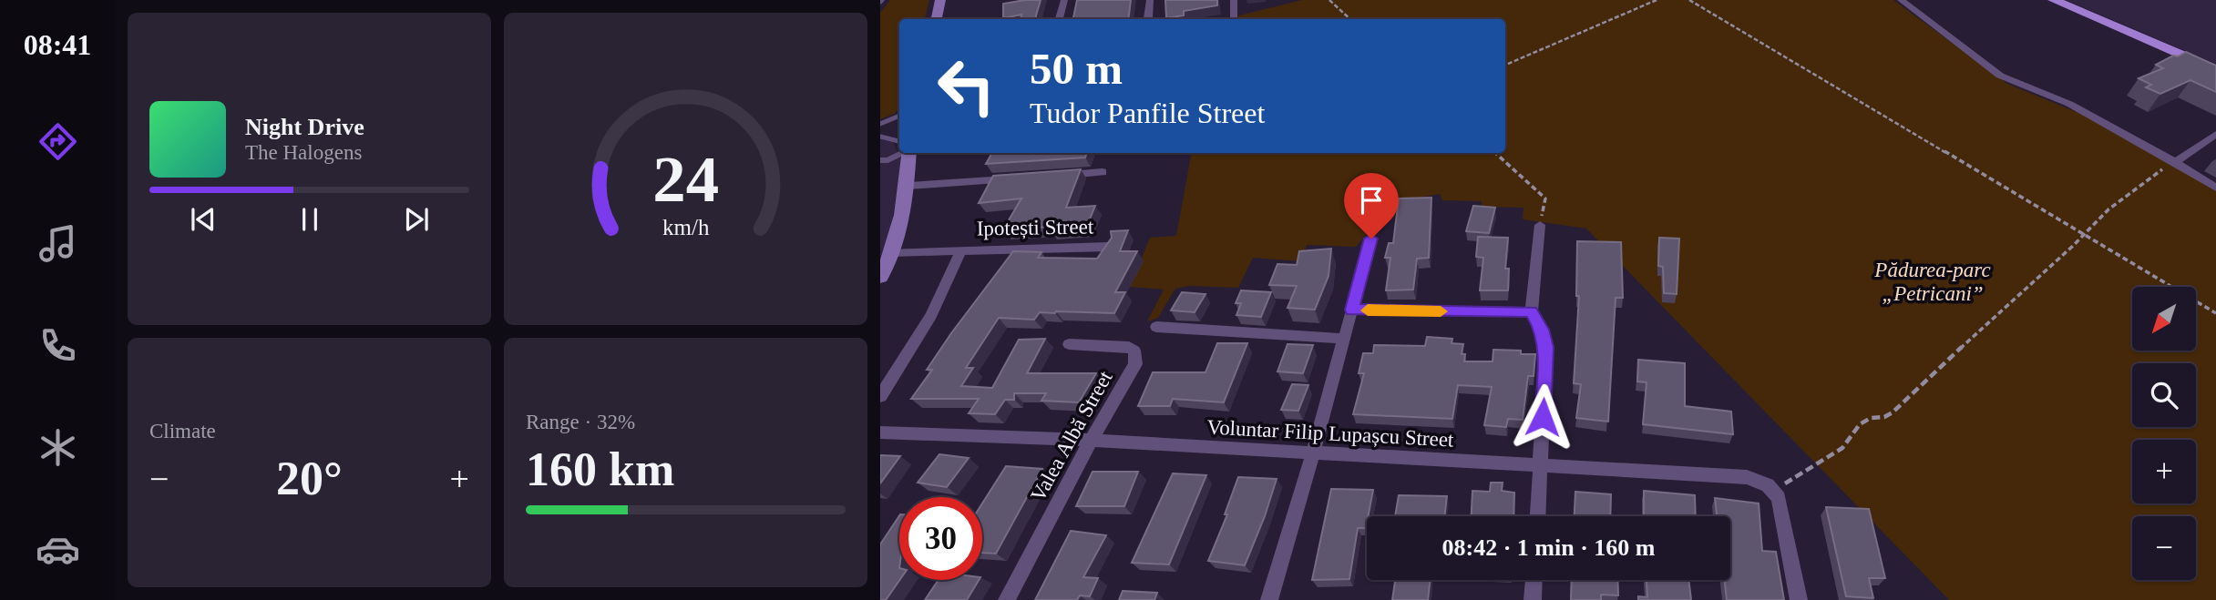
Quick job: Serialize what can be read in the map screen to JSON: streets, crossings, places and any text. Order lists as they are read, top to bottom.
{
  "streets": {
    "street": ["Ipotești Street", "Voluntar Filip Lupașcu Street", "Valea Albă Street"]
  },
  "crossings": [
    ["Voluntar Filip Lupașcu Street", "Valea Albă Street"]
  ],
  "parks": ["Pădurea-parc „Petricani”"],
  "north": "bottom left",
  "page": {
    "tabs": "08:41",
    "turn": ["50 m", "Tudor Panfile Street"],
    "song": ["Night Drive", "The Halogens"],
    "map_buttons": ["+", "−"],
    "tile": [
      "Climate",
      ["Range · 32%", "160 km"]
    ],
    "heat": ["−", "20°", "+"],
    "limit": "30",
    "trip": "08:42 · 1 min · 160 m",
    "gauge": ["24", "km/h"]
  }
}
